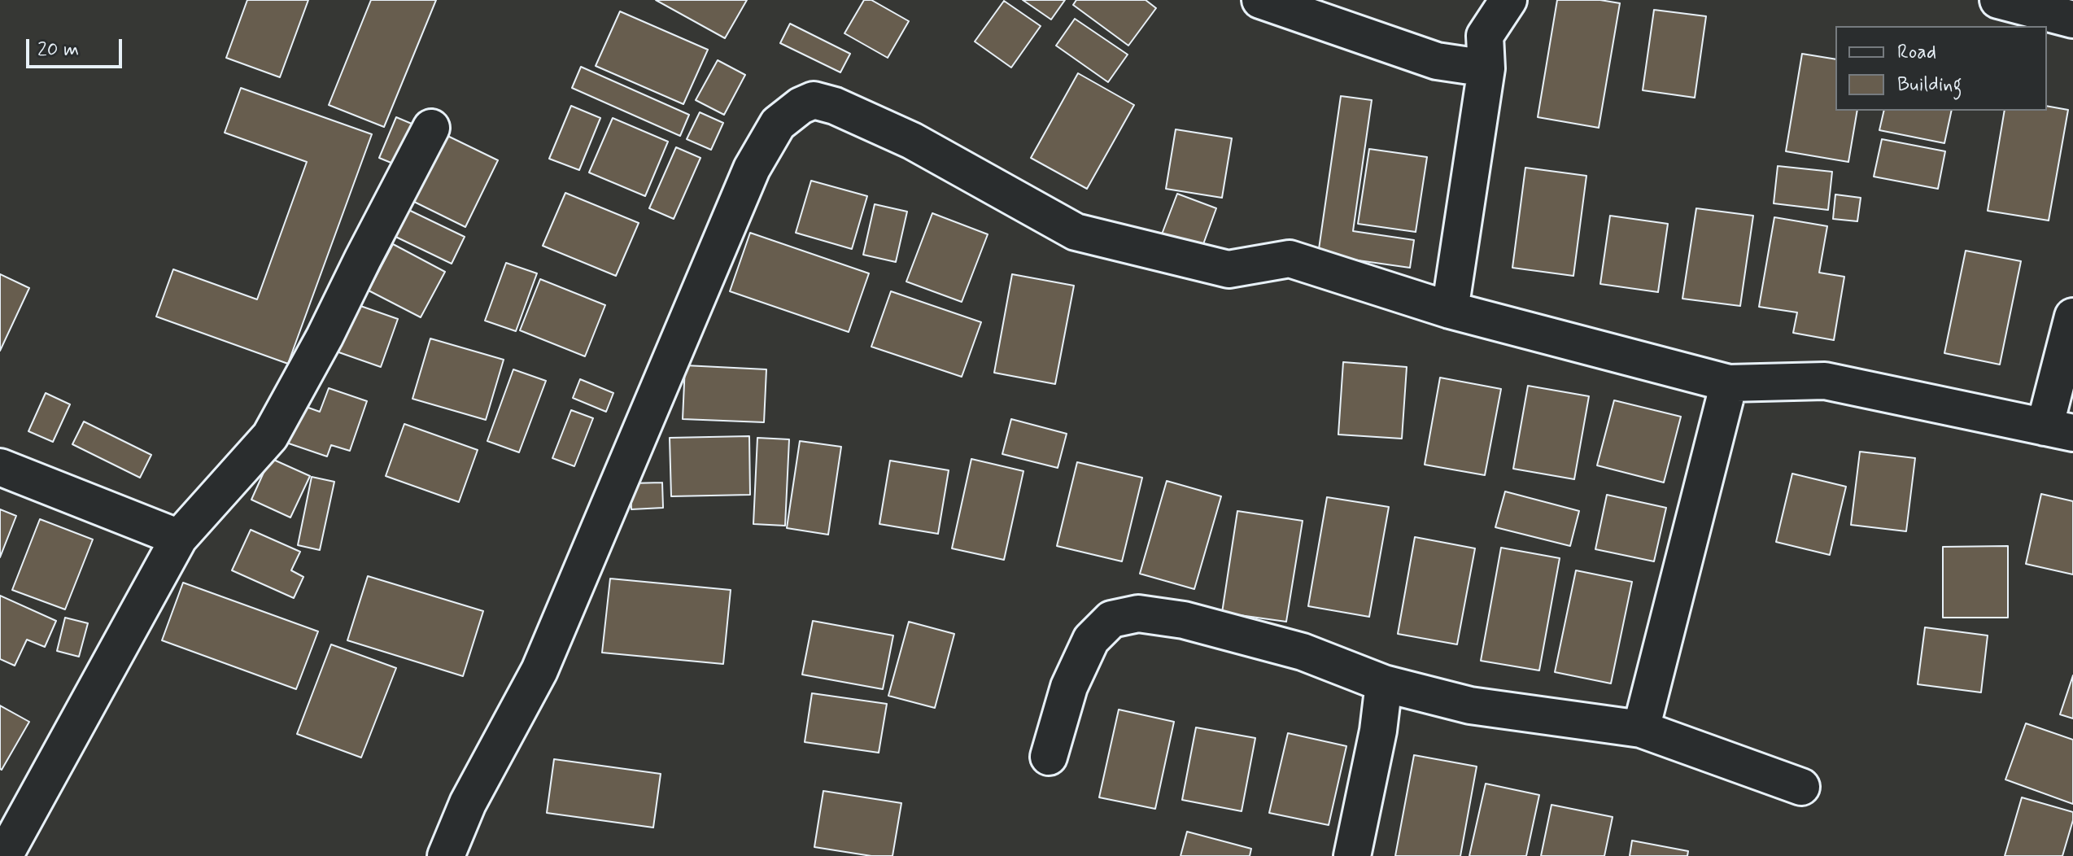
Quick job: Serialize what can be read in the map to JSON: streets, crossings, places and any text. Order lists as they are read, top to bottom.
{
  "legend": ["Road", "Building"],
  "scale_bar": "20 m"
}
